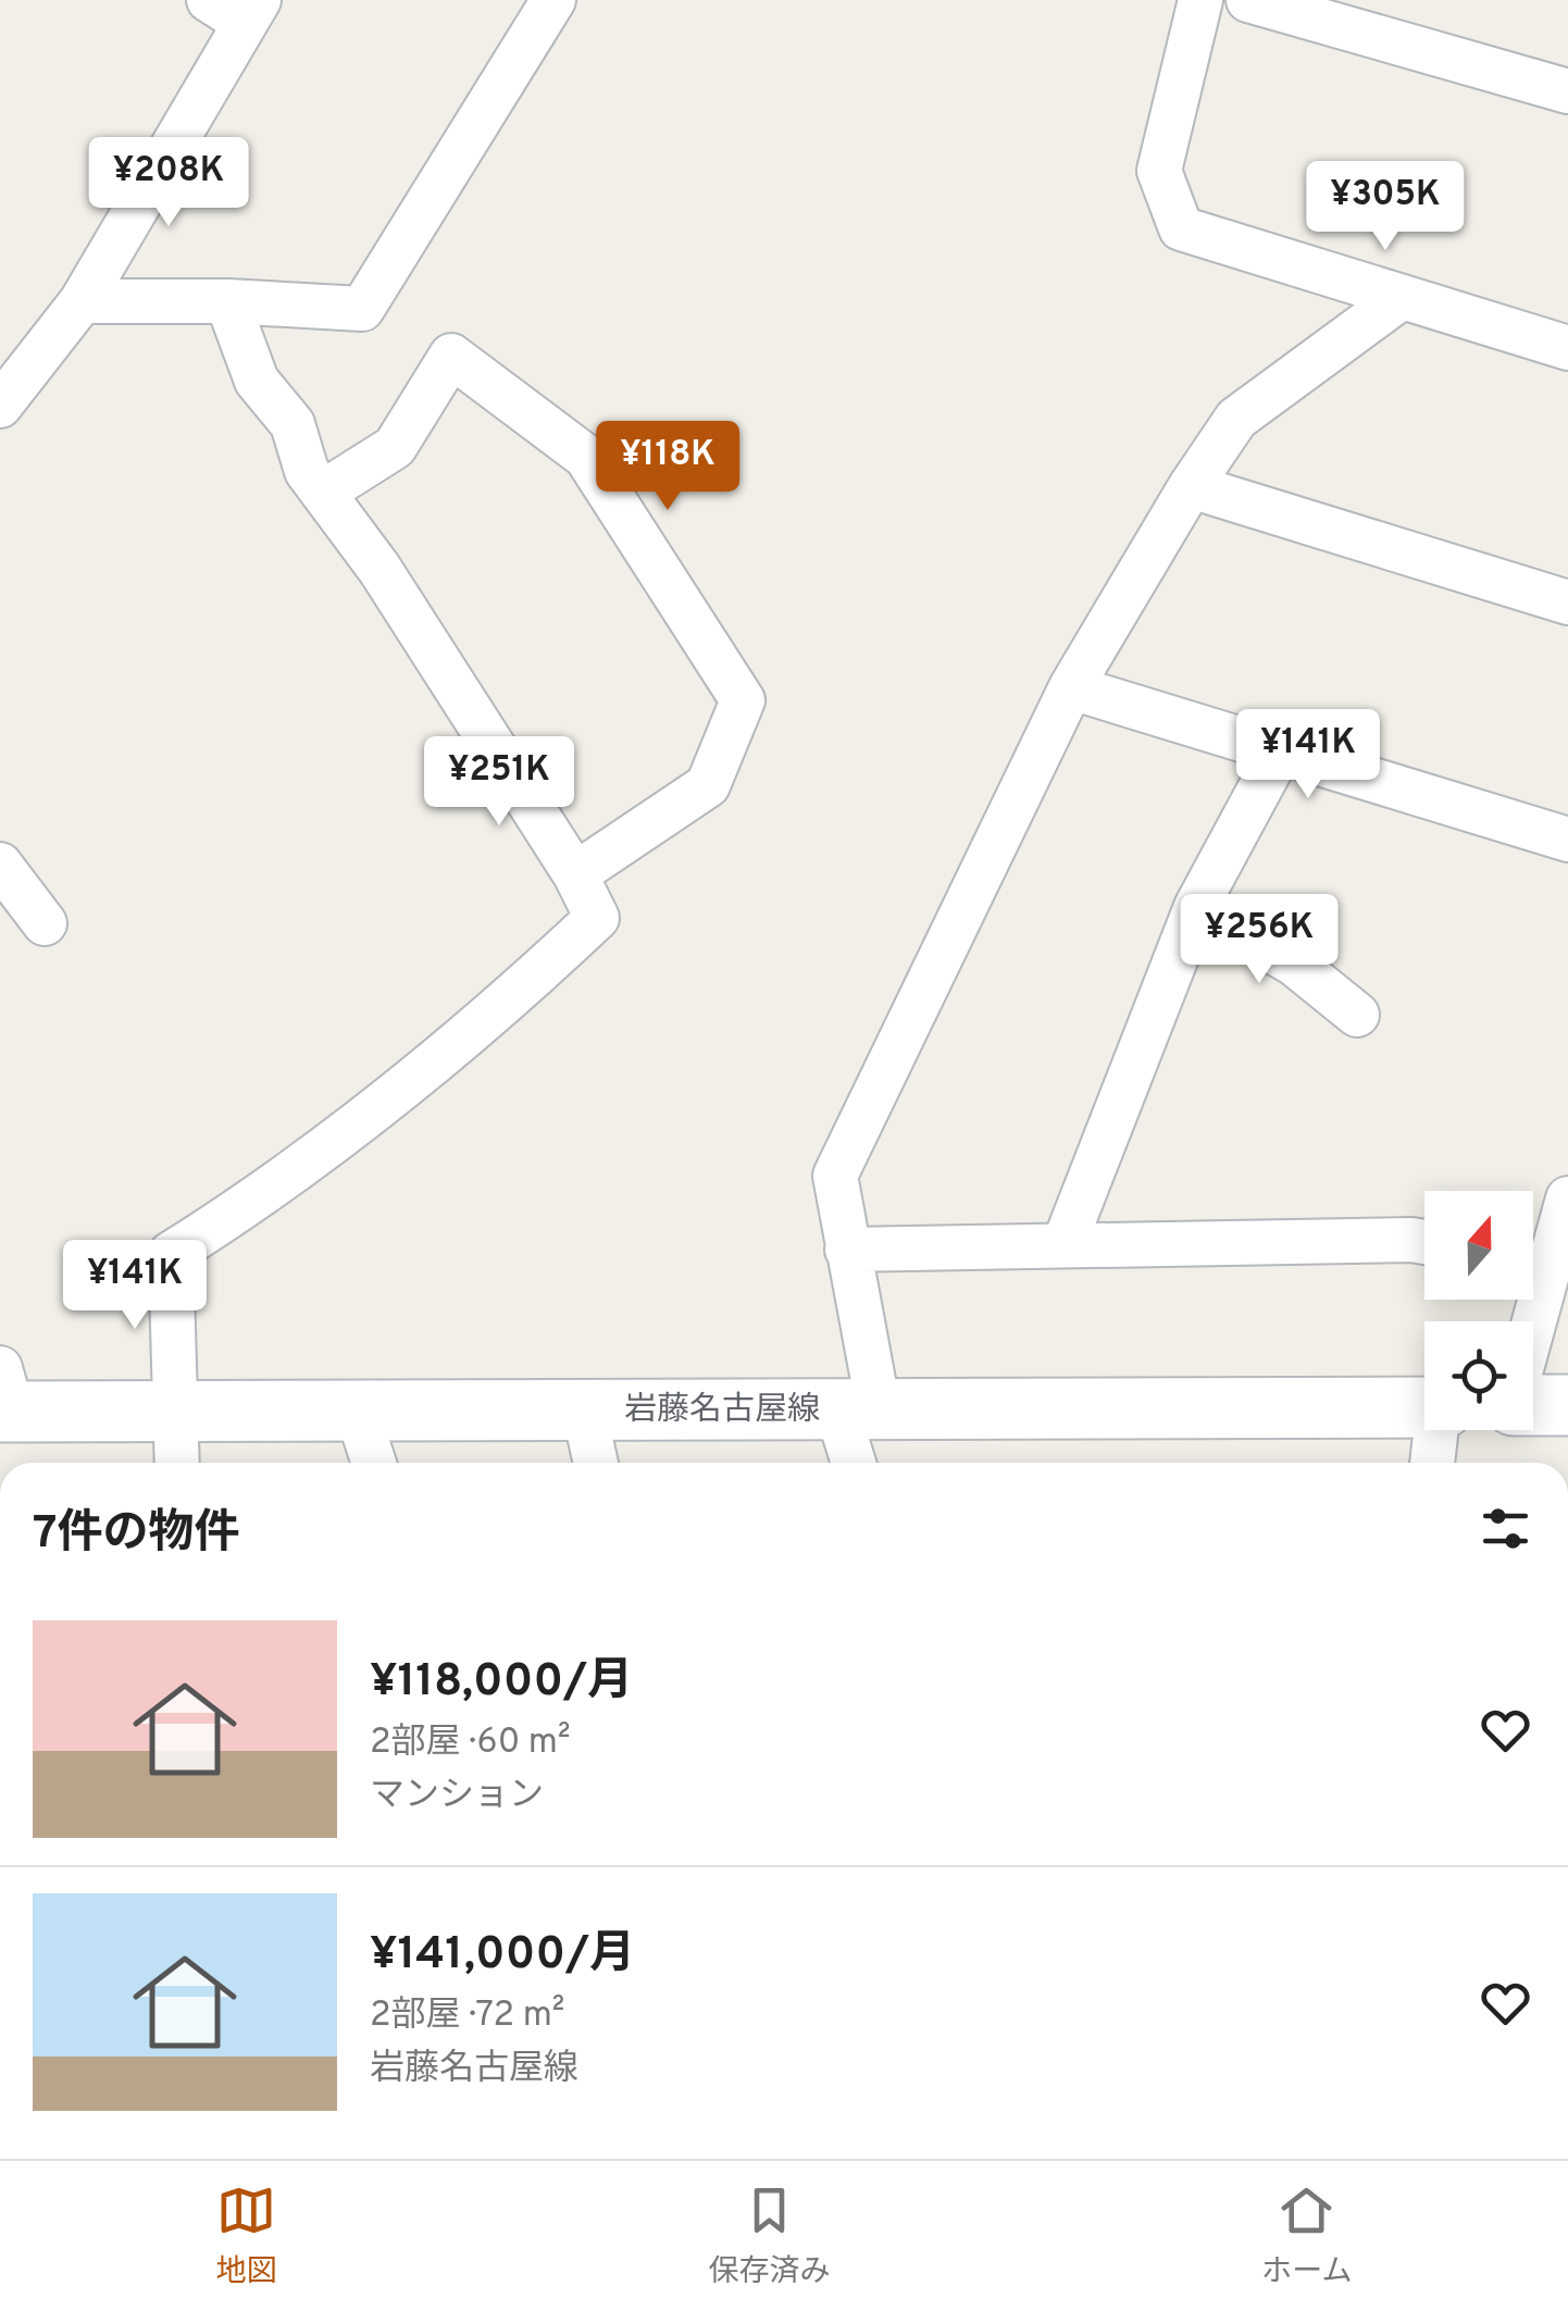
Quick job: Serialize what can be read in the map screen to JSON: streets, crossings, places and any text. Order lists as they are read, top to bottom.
{
  "streets": {
    "main road": ["岩藤名古屋線"]
  },
  "north": "top",
  "page": {
    "price": [
      "¥208K",
      "¥305K",
      "¥118K",
      "¥141K",
      "¥251K",
      "¥256K",
      "¥141K"
    ],
    "heading": "7件の物件",
    "list": [
      {
        "name": "¥118,000/月",
        "note": "2部屋 · 60 m² · マンション"
      },
      {
        "name": "¥141,000/月",
        "note": "2部屋 · 72 m² · 岩藤名古屋線"
      }
    ],
    "tabs": ["地図", "保存済み", "ホーム"]
  }
}
